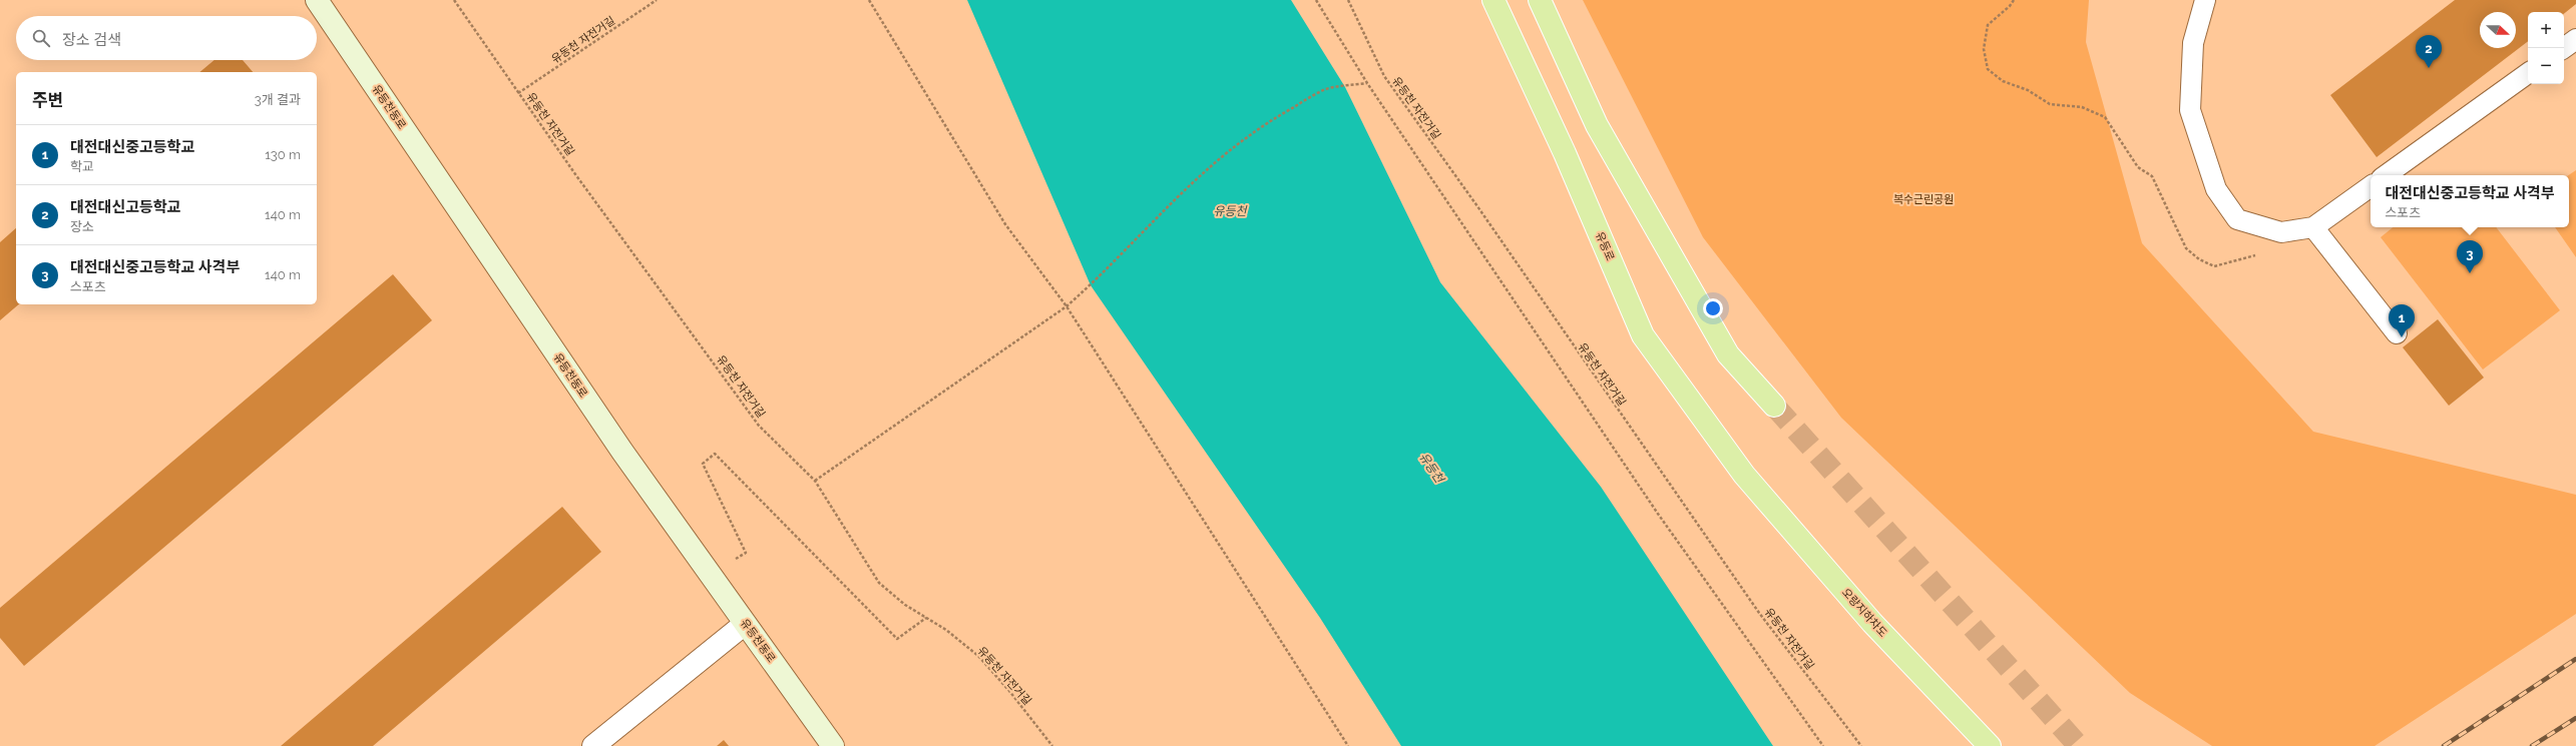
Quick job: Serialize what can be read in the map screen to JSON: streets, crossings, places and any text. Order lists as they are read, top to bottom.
{
  "streets": {
    "main road": ["유등천동로", "유등로", "오량지하차도"],
    "path": ["유동천 자전거길", "유등천 자전거길"]
  },
  "crossings": [
    ["유동천 자전거길", "유등천 자전거길"],
    ["유등로", "오량지하차도"]
  ],
  "water": ["유등천"],
  "parks": ["복수근린공원"],
  "north": "right",
  "page": {
    "map_buttons": ["+", "−"],
    "search": "장소 검색",
    "pins": ["2", "3", "1"],
    "heading": ["주변", "3개 결과"],
    "list": [
      {
        "mark": "1",
        "name": "대전대신중고등학교",
        "note": "학교",
        "value": "130 m"
      },
      {
        "mark": "2",
        "name": "대전대신고등학교",
        "note": "장소",
        "value": "140 m"
      },
      {
        "mark": "3",
        "name": "대전대신중고등학교 사격부",
        "note": "스포츠",
        "value": "140 m"
      }
    ],
    "popup": ["대전대신중고등학교 사격부", "스포츠"]
  }
}
